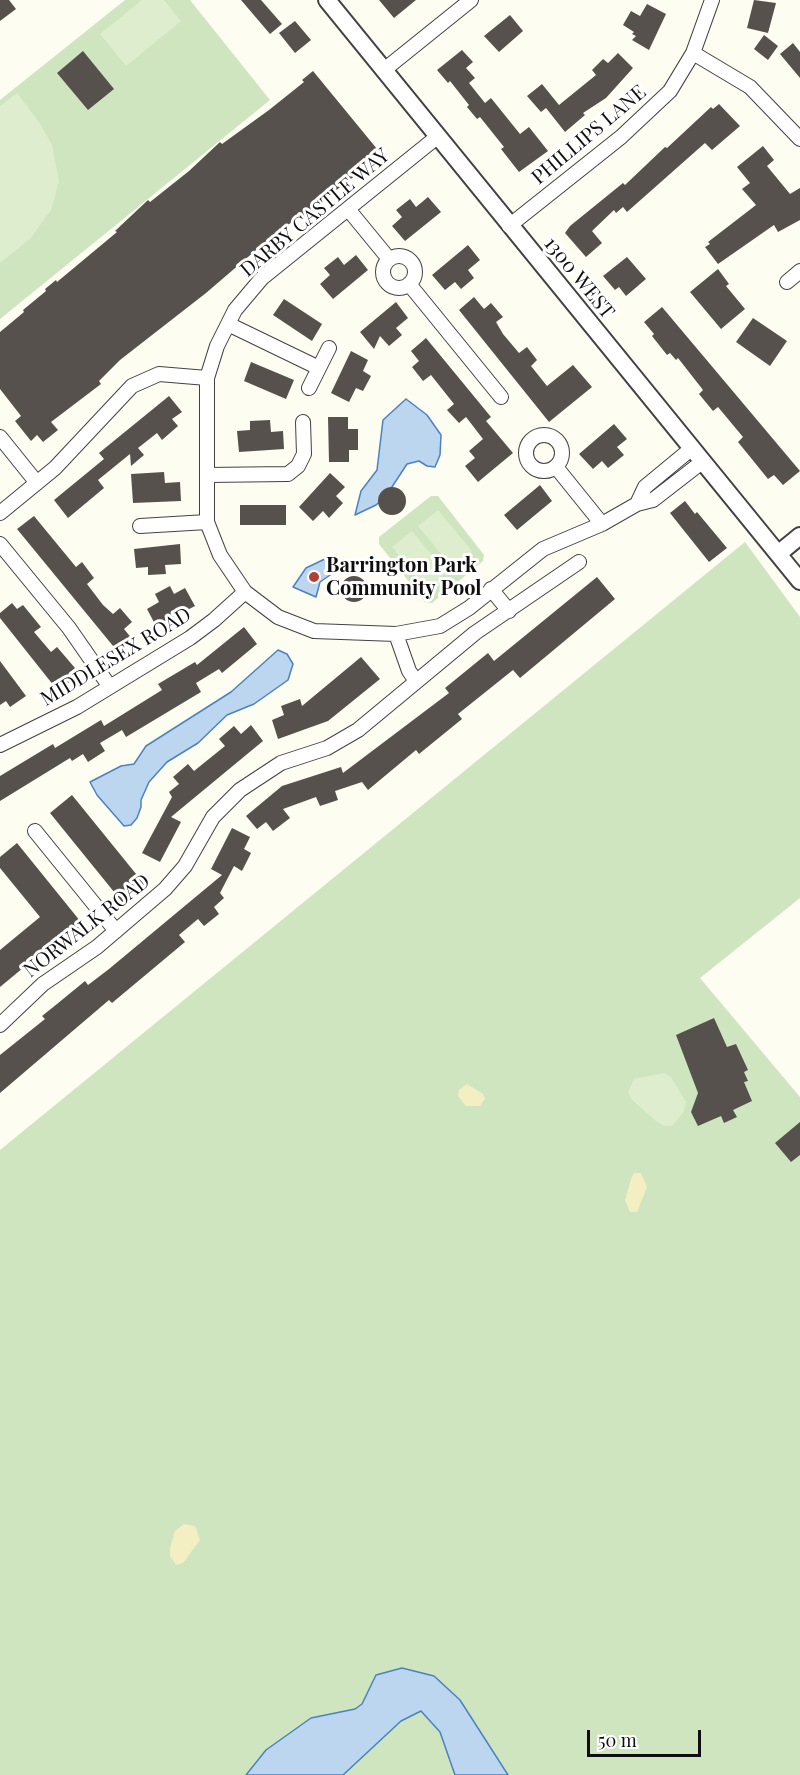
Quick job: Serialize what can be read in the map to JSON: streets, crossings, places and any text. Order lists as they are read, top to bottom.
{
  "streets": {
    "street": [
      "PHILLIPS LANE",
      "DARBY CASTLE WAY",
      "1300 WEST",
      "MIDDLESEX ROAD",
      "NORWALK ROAD"
    ]
  },
  "crossings": [
    ["PHILLIPS LANE", "1300 WEST"],
    ["DARBY CASTLE WAY", "1300 WEST"],
    ["DARBY CASTLE WAY", "MIDDLESEX ROAD"]
  ],
  "places": ["Barrington Park Community Pool"],
  "scale_bar": "50 m"
}
